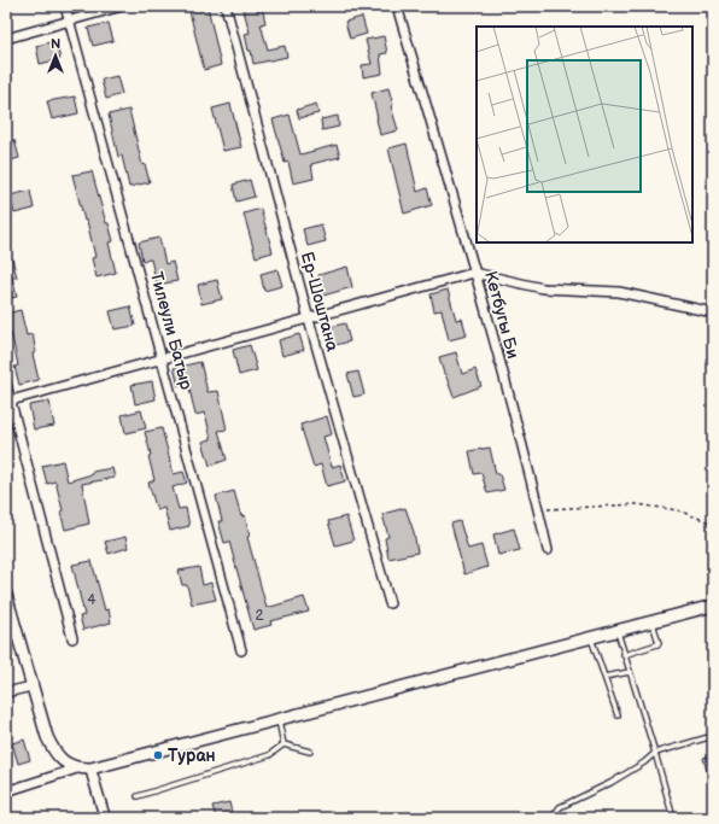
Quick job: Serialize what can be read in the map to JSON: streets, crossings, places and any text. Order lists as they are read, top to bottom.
{
  "streets": {
    "street": ["Ер-Шоштана", "Кетбугы Би", "Тилеули Батыр"]
  },
  "places": ["Туран"],
  "house_numbers": ["4", "2"],
  "north": "top"
}
